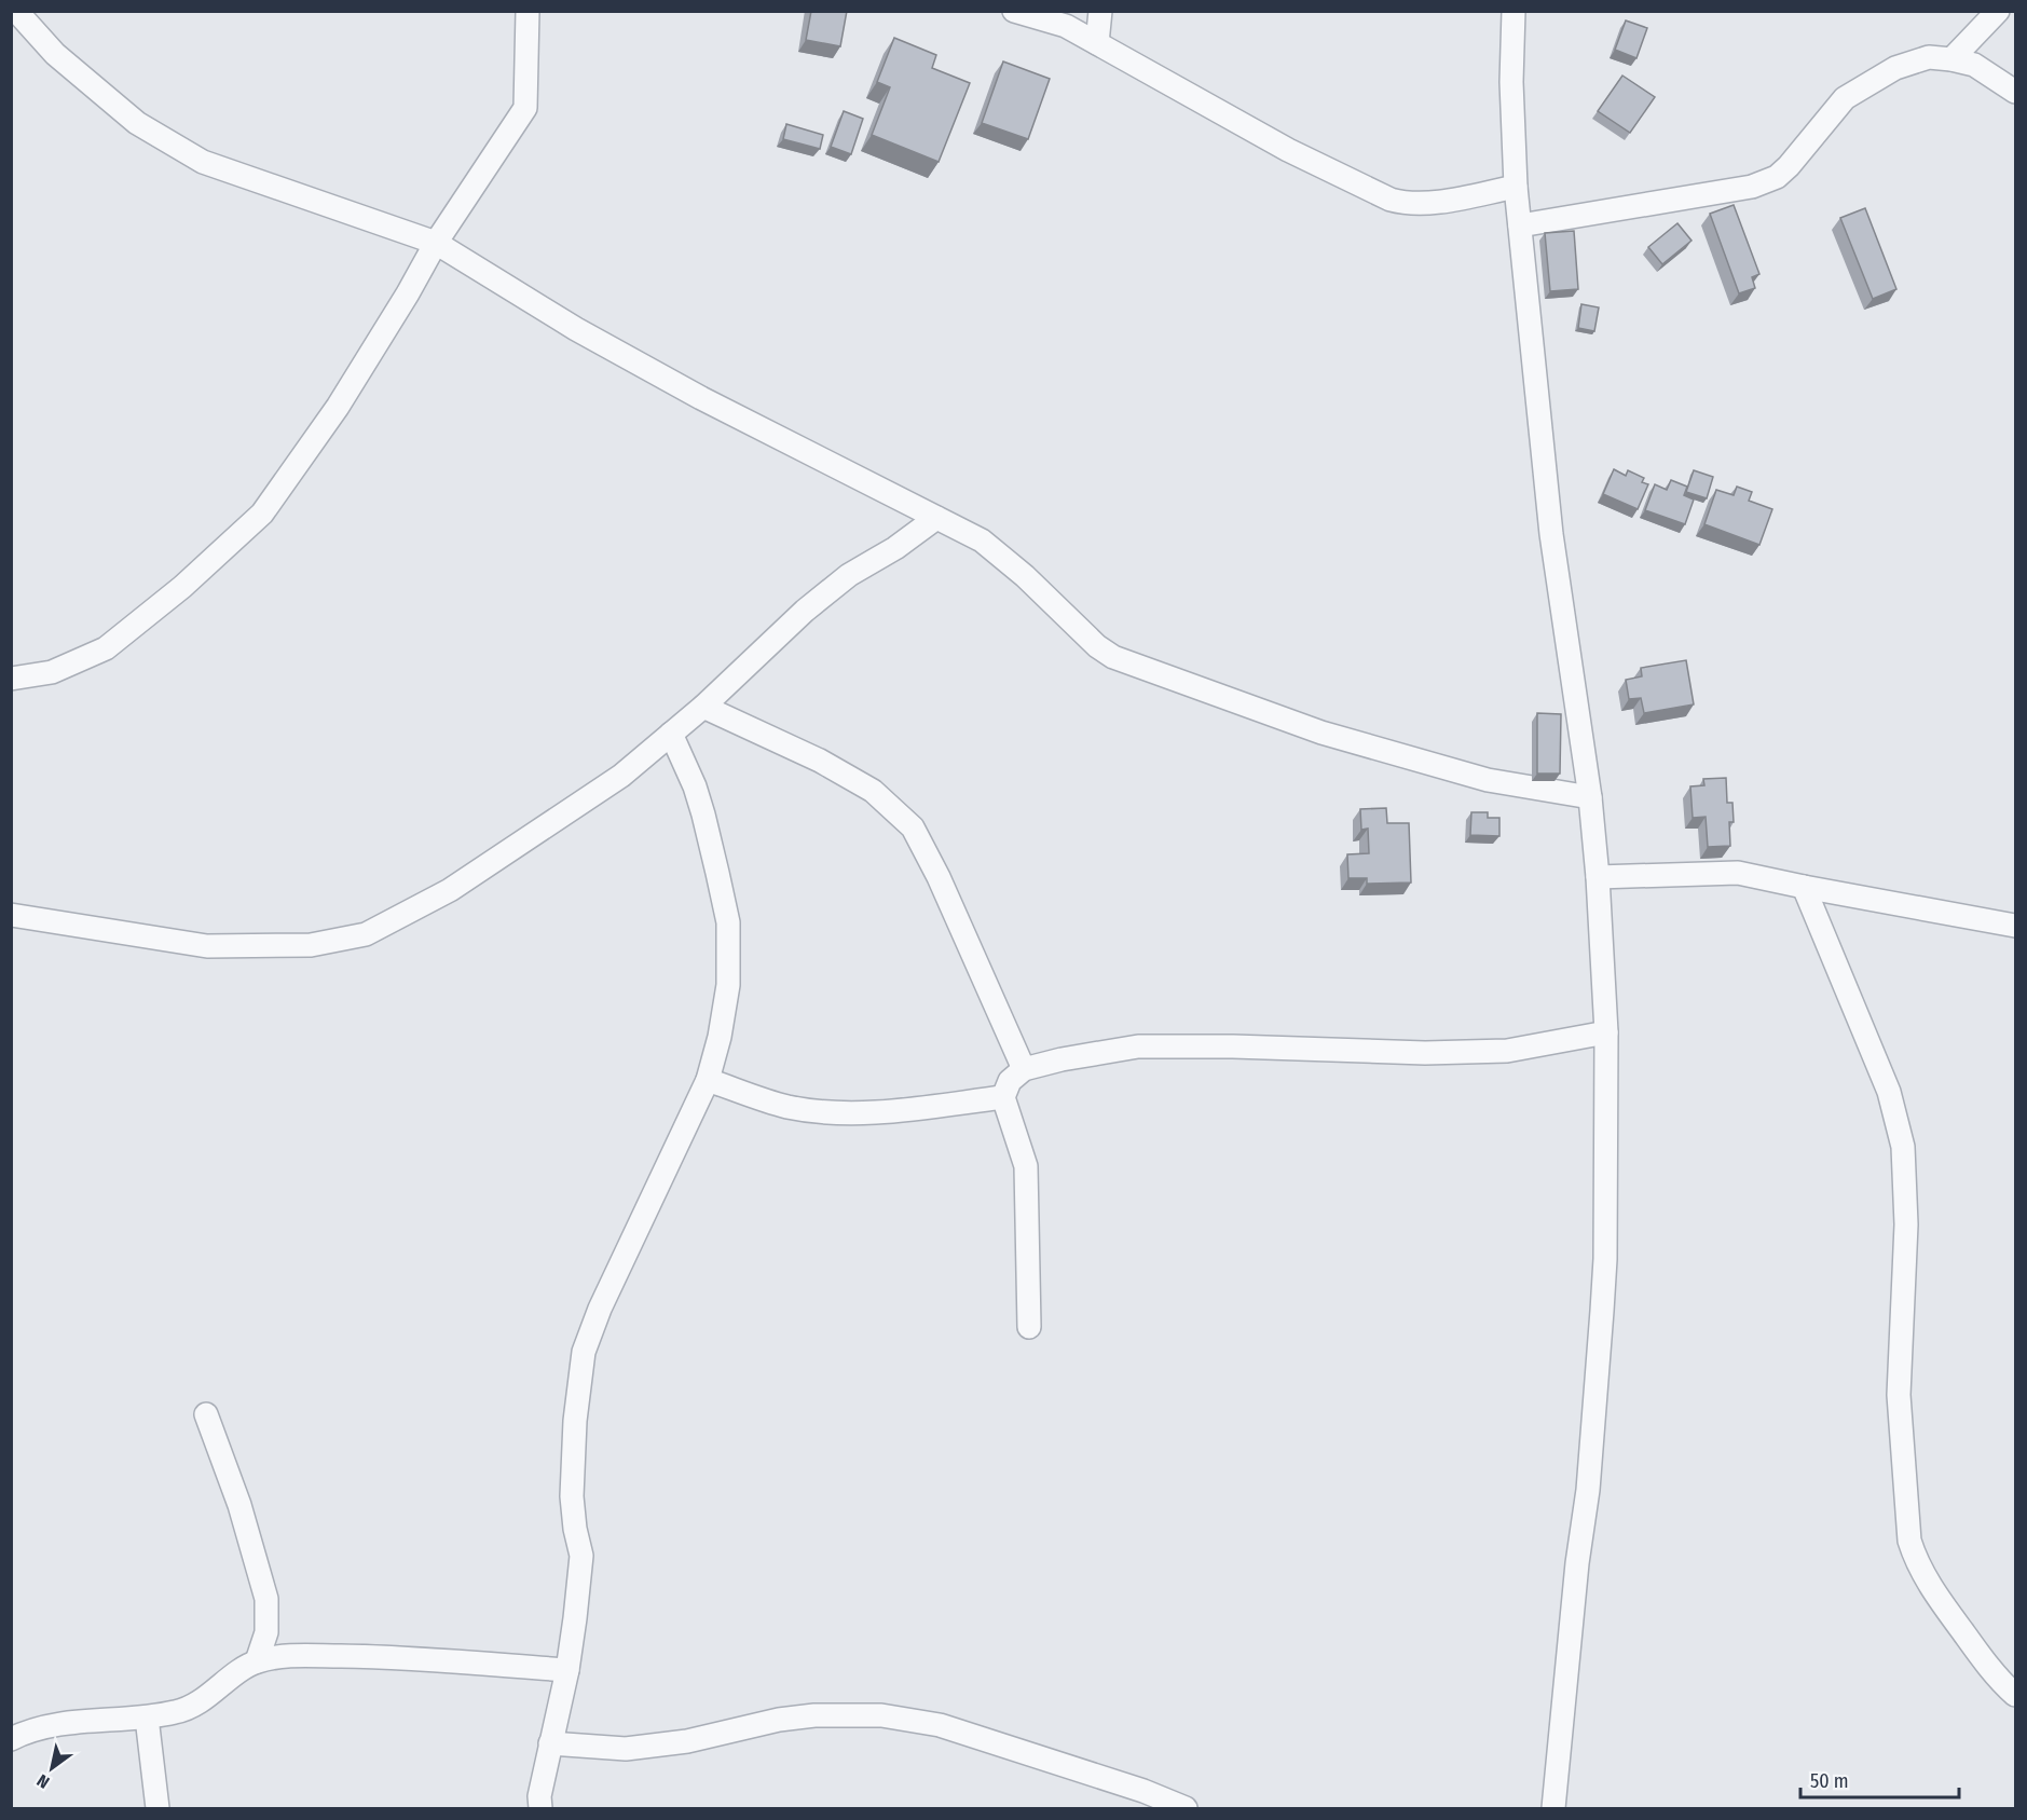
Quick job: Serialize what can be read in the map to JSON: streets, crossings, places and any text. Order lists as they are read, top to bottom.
{
  "scale_bar": "50 m",
  "north": "bottom left"
}
